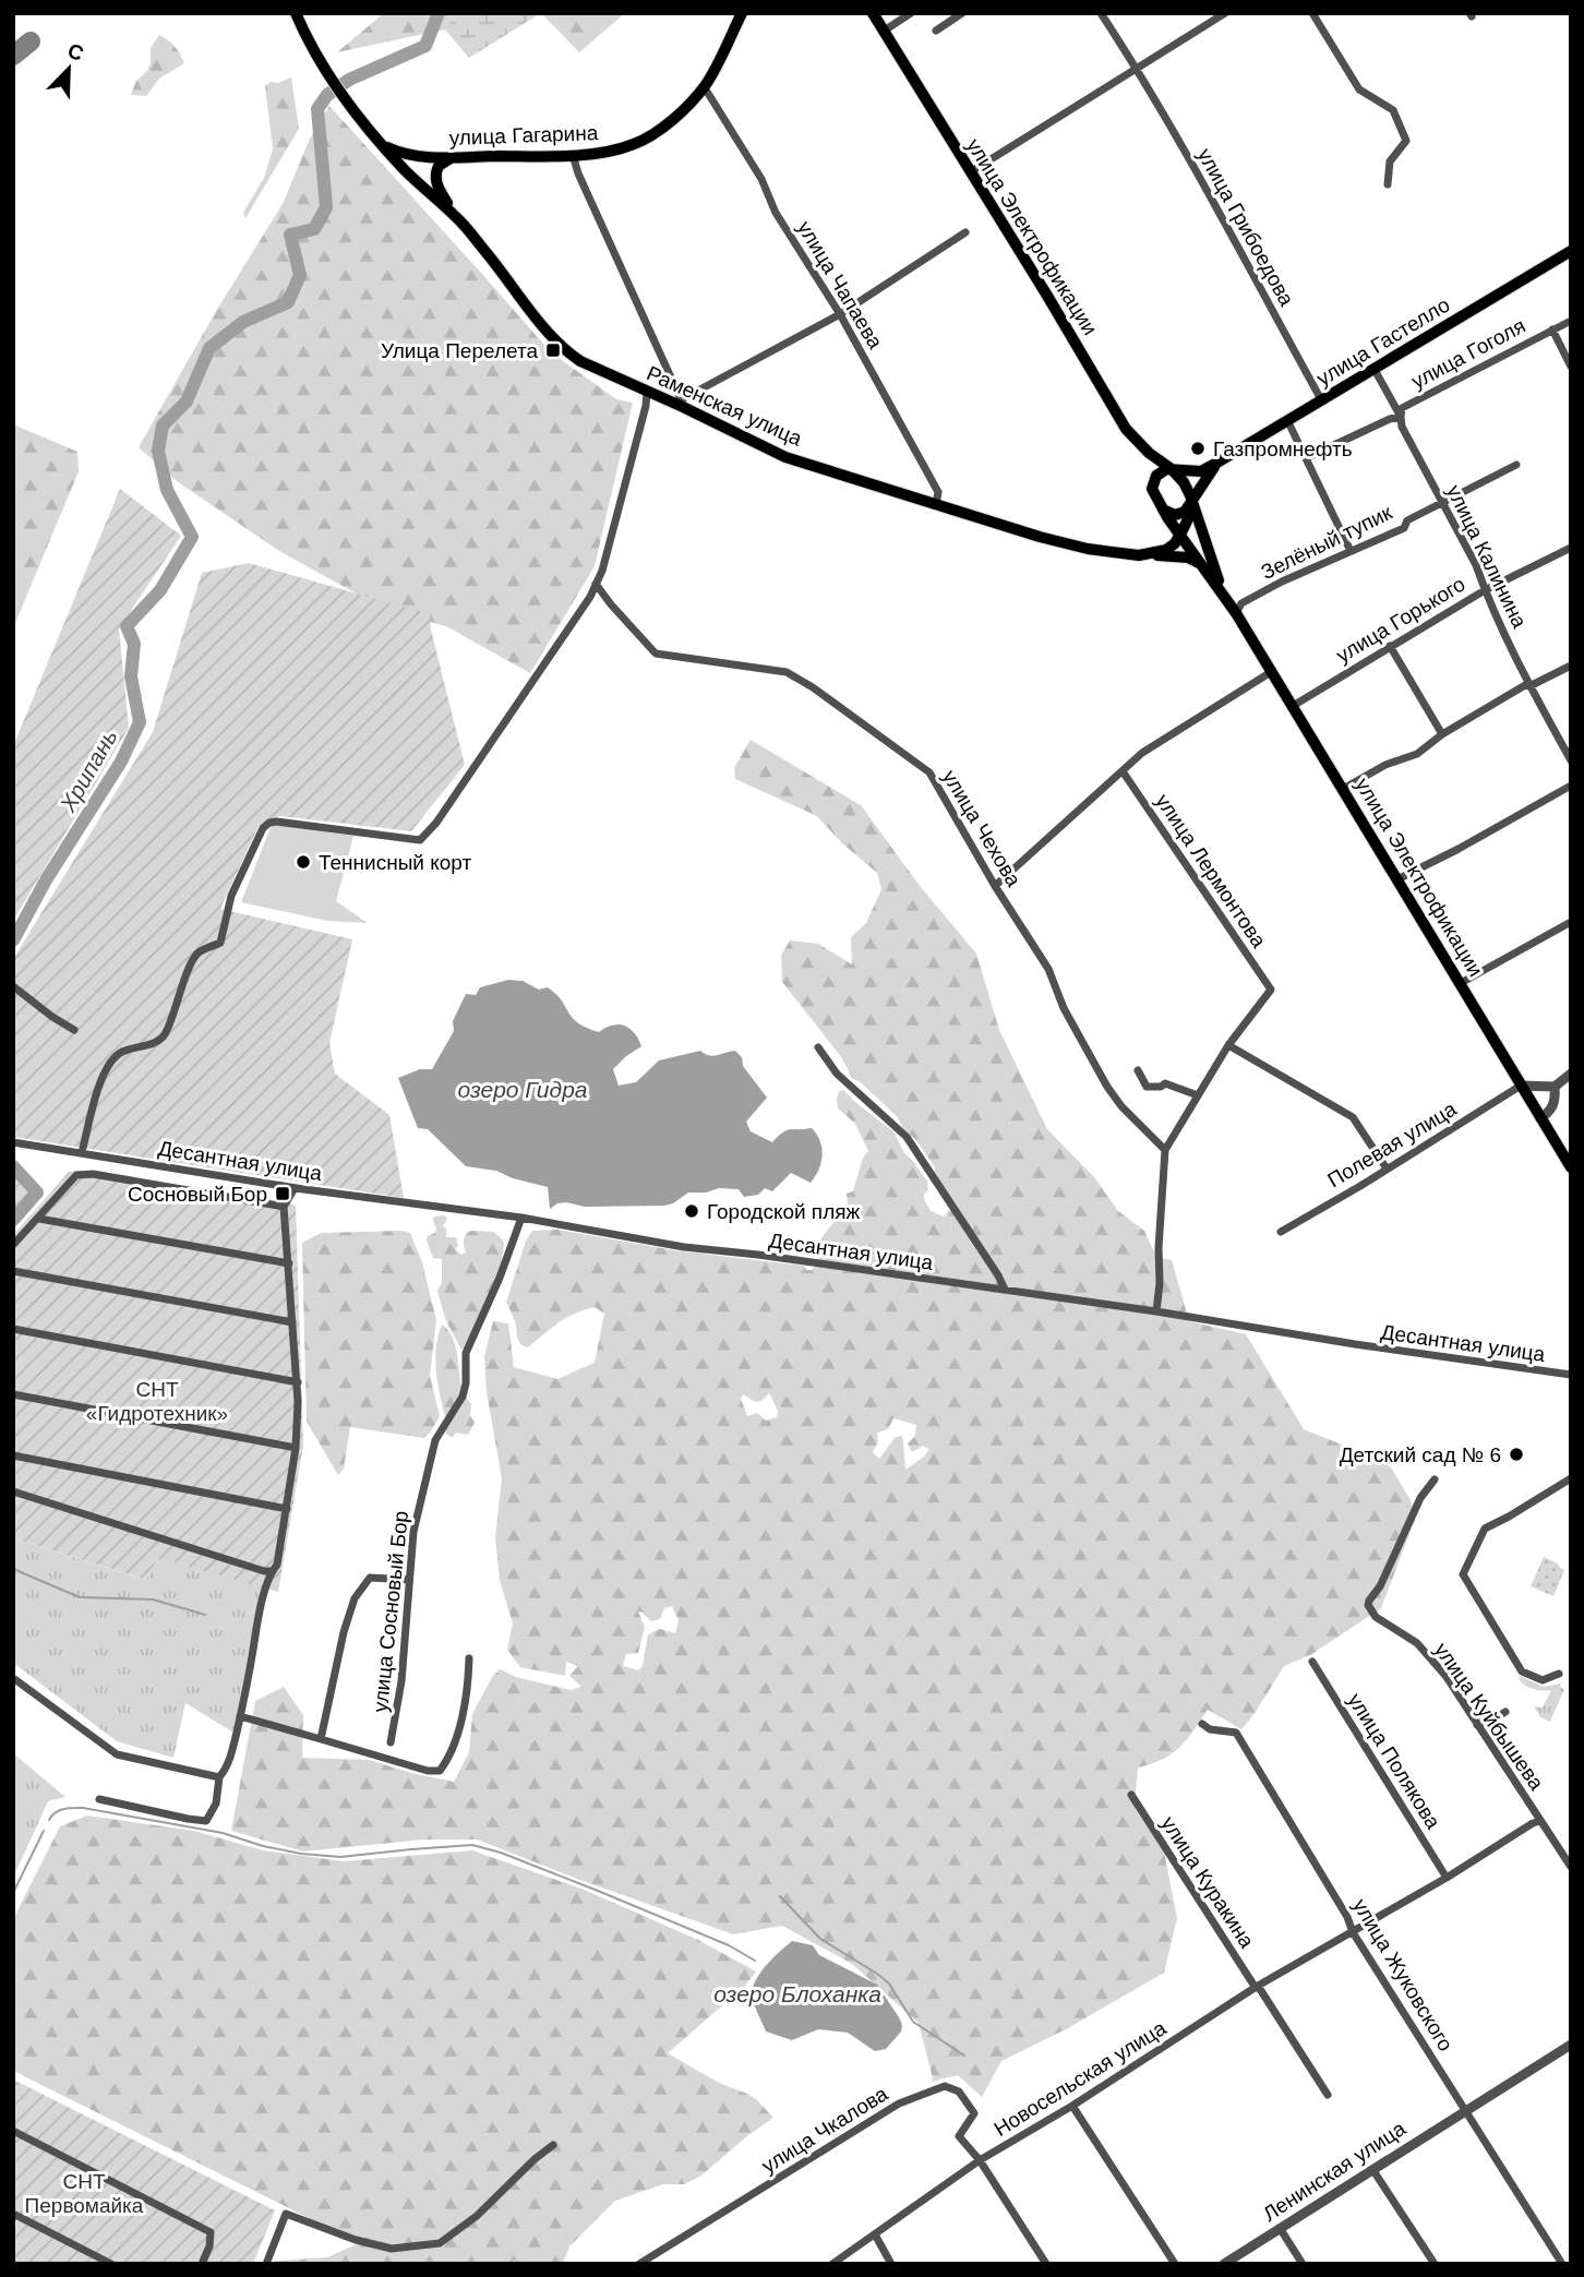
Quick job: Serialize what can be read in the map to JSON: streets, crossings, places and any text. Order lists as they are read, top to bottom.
{
  "streets": {
    "main road": [
      "улица Гагарина",
      "улица Электрофикации",
      "улица Гастелло",
      "Раменская улица"
    ],
    "street": [
      "улица Грибоедова",
      "улица Чапаева",
      "улица Гоголя",
      "Зелёный тупик",
      "улица Калинина",
      "улица Горького",
      "улица Чехова",
      "улица Лермонтова",
      "Полевая улица",
      "Десантная улица",
      "улица Сосновый Бор",
      "улица Куйбышева",
      "улица Полякова",
      "улица Куракина",
      "улица Жуковского",
      "Новосельская улица",
      "улица Чкалова",
      "Ленинская улица"
    ]
  },
  "crossings": [
    ["улица Гагарина", "улица Чапаева"],
    ["улица Гагарина", "Раменская улица"],
    ["улица Грибоедова", "улица Гастелло"],
    ["улица Электрофикации", "улица Гастелло"],
    ["улица Электрофикации", "Зелёный тупик"],
    ["улица Электрофикации", "улица Горького"],
    ["улица Электрофикации", "Полевая улица"],
    ["улица Чапаева", "Раменская улица"],
    ["улица Гастелло", "Раменская улица"],
    ["улица Гастелло", "улица Калинина"],
    ["улица Гоголя", "улица Калинина"],
    ["Зелёный тупик", "улица Калинина"],
    ["улица Калинина", "улица Горького"],
    ["Десантная улица", "улица Сосновый Бор"],
    ["улица Куйбышева", "Новосельская улица"],
    ["улица Полякова", "Новосельская улица"],
    ["улица Куракина", "Новосельская улица"],
    ["улица Жуковского", "Новосельская улица"],
    ["улица Жуковского", "Ленинская улица"],
    ["Новосельская улица", "улица Чкалова"]
  ],
  "water": ["Хрипань", "озеро Гидра", "озеро Блоханка"],
  "parks": ["СНТ «Гидротехник»", "СНТ Первомайка"],
  "places": {
    "transit": ["Улица Перелета", "Сосновый Бор"],
    "other": [
      "Газпромнефть",
      "Теннисный корт",
      "Городской пляж",
      "Детский сад № 6"
    ]
  },
  "north": "top right"
}
